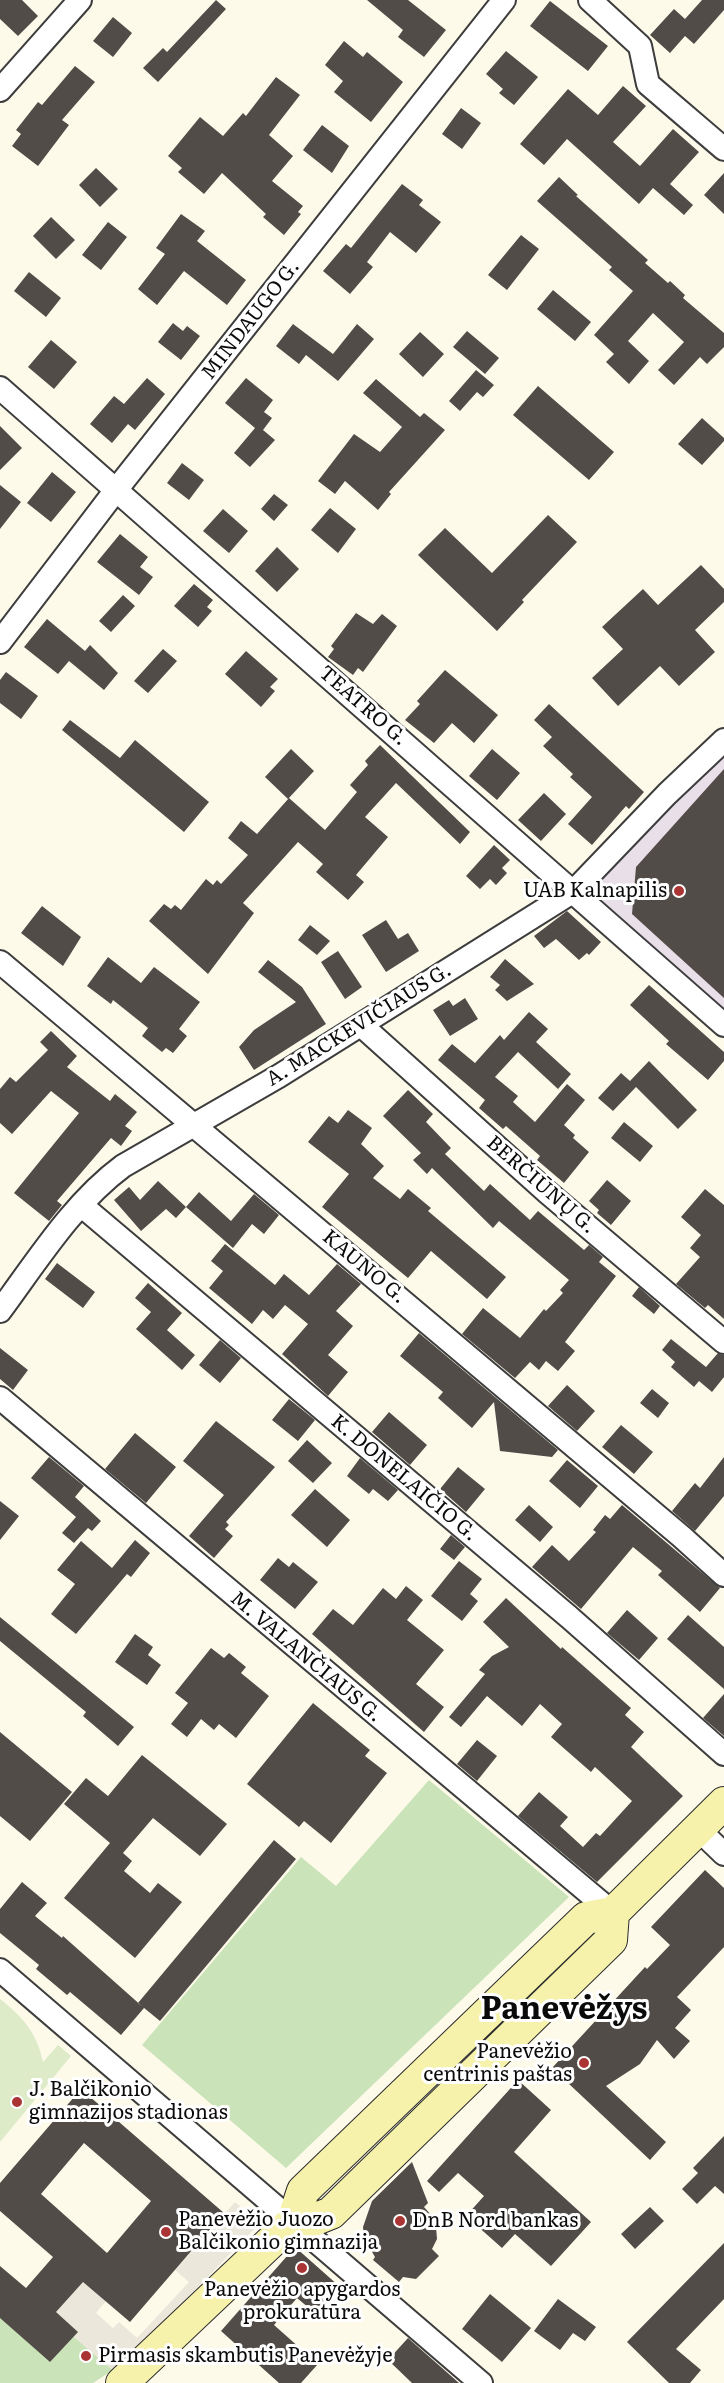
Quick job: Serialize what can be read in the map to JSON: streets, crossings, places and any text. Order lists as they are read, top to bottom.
{
  "streets": {
    "street": [
      "MINDAUGO G.",
      "TEATRO G.",
      "A. MACKEVIČIAUS G.",
      "BERČIŪNŲ G.",
      "KAUNO G.",
      "K. DONELAIČIO G.",
      "M. VALANČIAUS G."
    ]
  },
  "crossings": [
    ["MINDAUGO G.", "TEATRO G."],
    ["TEATRO G.", "A. MACKEVIČIAUS G."],
    ["A. MACKEVIČIAUS G.", "BERČIŪNŲ G."],
    ["A. MACKEVIČIAUS G.", "KAUNO G."],
    ["A. MACKEVIČIAUS G.", "K. DONELAIČIO G."]
  ],
  "districts": ["Panevėžys"],
  "places": [
    "UAB Kalnapilis",
    "Panevėžio centrinis paštas",
    "J. Balčikonio gimnazijos stadionas",
    "DnB Nord bankas",
    "Panevėžio Juozo Balčikonio gimnazija",
    "Panevėžio apygardos prokuratūra",
    "Pirmasis skambutis Panevėžyje"
  ]
}
